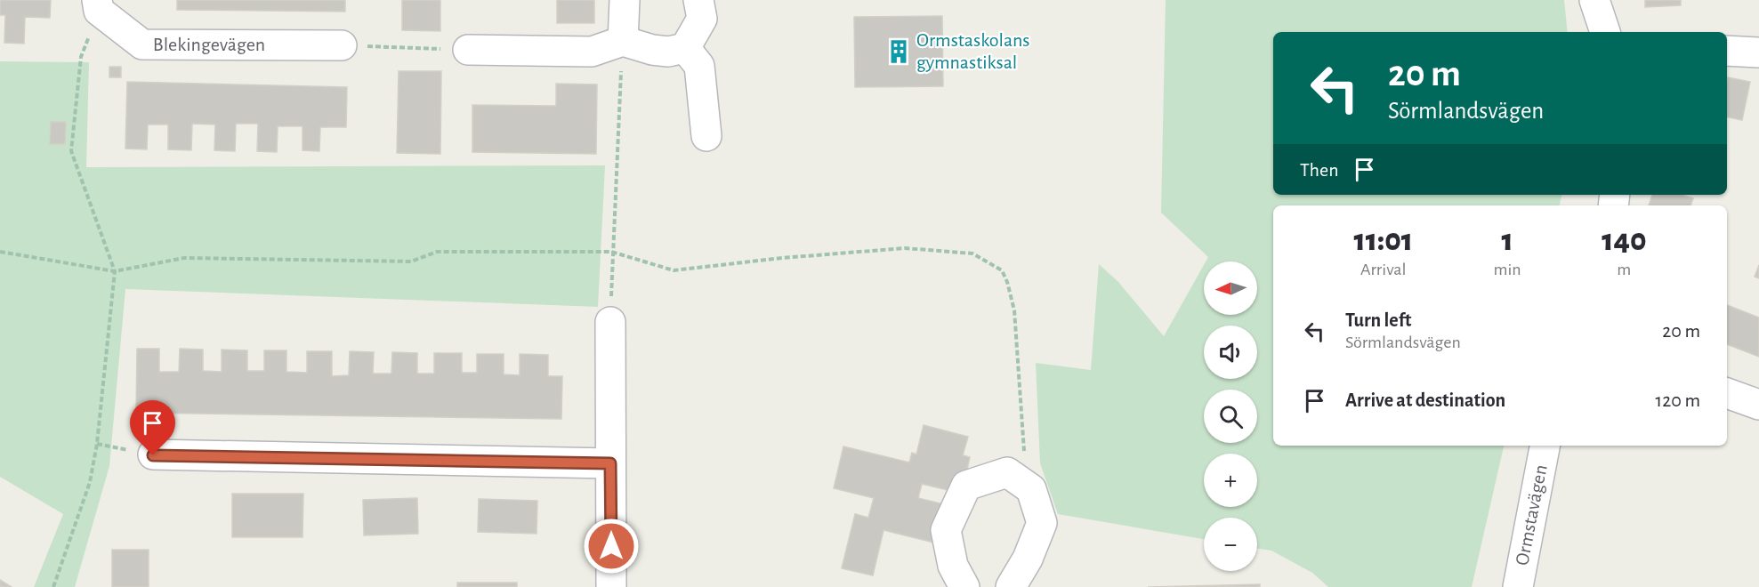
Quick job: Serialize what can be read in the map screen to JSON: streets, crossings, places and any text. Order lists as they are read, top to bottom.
{
  "streets": {
    "street": ["Blekingevägen", "Ormstavägen"]
  },
  "places": {
    "building": ["Ormstaskolans gymnastiksal"]
  },
  "north": "left",
  "page": {
    "turn": ["20 m", "Sörmlandsvägen"],
    "then": "Then",
    "eta": [
      "11:01",
      "Arrival",
      "1",
      "min",
      "140",
      "m"
    ],
    "map_buttons": ["+", "−"],
    "list": [
      {
        "name": "Turn left",
        "note": "Sörmlandsvägen",
        "value": "20 m"
      },
      {
        "name": "Arrive at destination",
        "value": "120 m"
      }
    ]
  }
}
